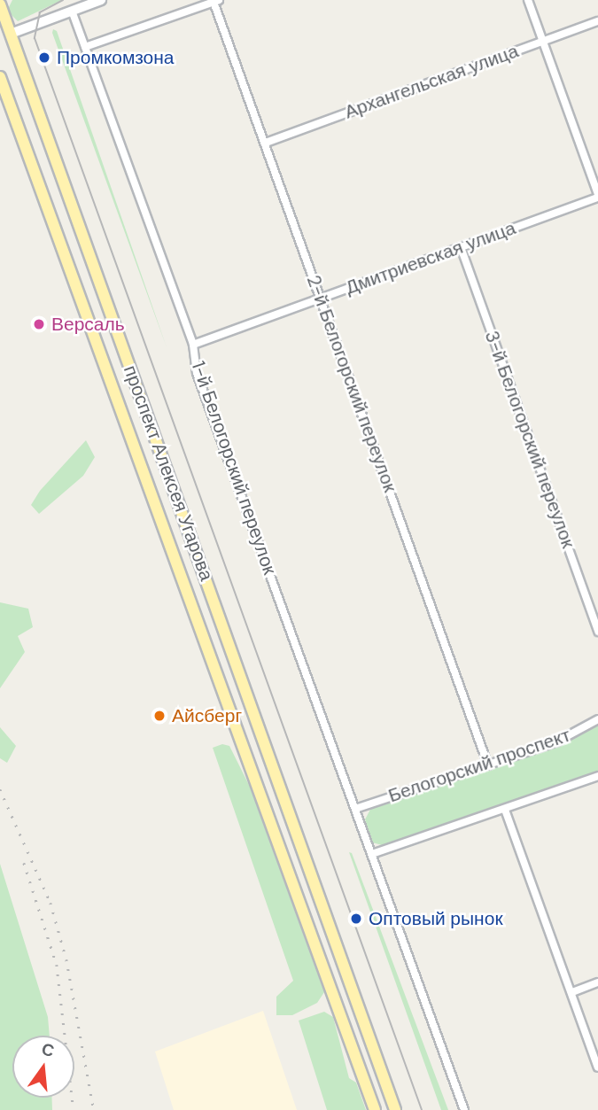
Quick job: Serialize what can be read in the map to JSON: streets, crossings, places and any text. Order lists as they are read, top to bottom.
{
  "streets": {
    "main road": ["проспект Алексея Угарова"],
    "street": [
      "Архангельская улица",
      "Дмитриевская улица",
      "2-й Белогорский переулок",
      "3-й Белогорский переулок",
      "1-й Белогорский переулок",
      "Белогорский проспект"
    ]
  },
  "crossings": [
    ["Архангельская улица", "2-й Белогорский переулок"],
    ["Дмитриевская улица", "2-й Белогорский переулок"],
    ["Дмитриевская улица", "3-й Белогорский переулок"],
    ["Дмитриевская улица", "1-й Белогорский переулок"],
    ["2-й Белогорский переулок", "Белогорский проспект"],
    ["1-й Белогорский переулок", "Белогорский проспект"]
  ],
  "places": [
    "Промкомзона",
    "Версаль",
    "Айсберг",
    "Оптовый рынок"
  ],
  "north": "top"
}
